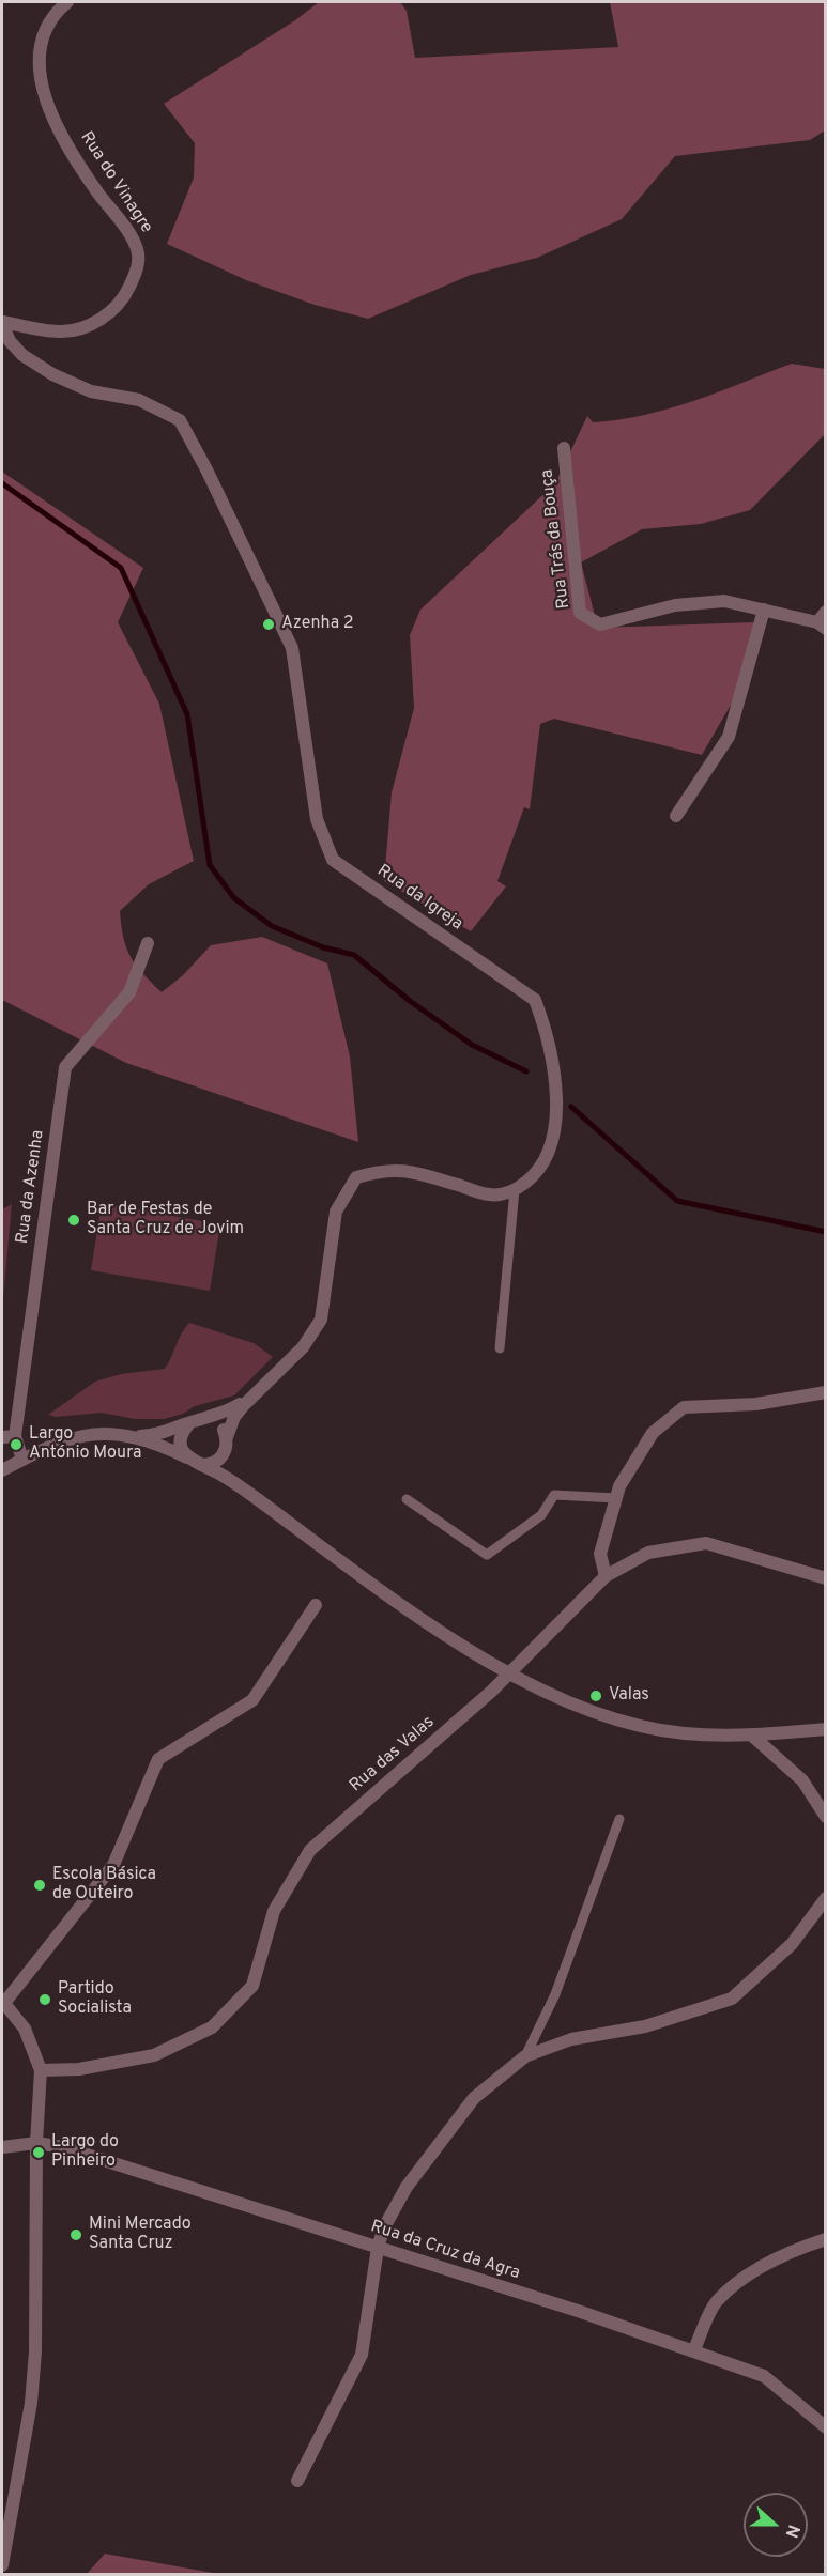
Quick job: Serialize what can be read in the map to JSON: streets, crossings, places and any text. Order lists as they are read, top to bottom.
{
  "streets": {
    "street": [
      "Rua do Vinagre",
      "Rua Trás da Bouça",
      "Rua da Igreja",
      "Rua da Azenha",
      "Rua das Valas",
      "Rua da Cruz da Agra"
    ]
  },
  "crossings": [
    ["Rua do Vinagre", "Rua da Igreja"]
  ],
  "places": [
    "Azenha 2",
    "Bar de Festas de Santa Cruz de Jovim",
    "Largo António Moura",
    "Valas",
    "Escola Básica de Outeiro",
    "Partido Socialista",
    "Largo do Pinheiro",
    "Mini Mercado Santa Cruz"
  ],
  "north": "right"
}
